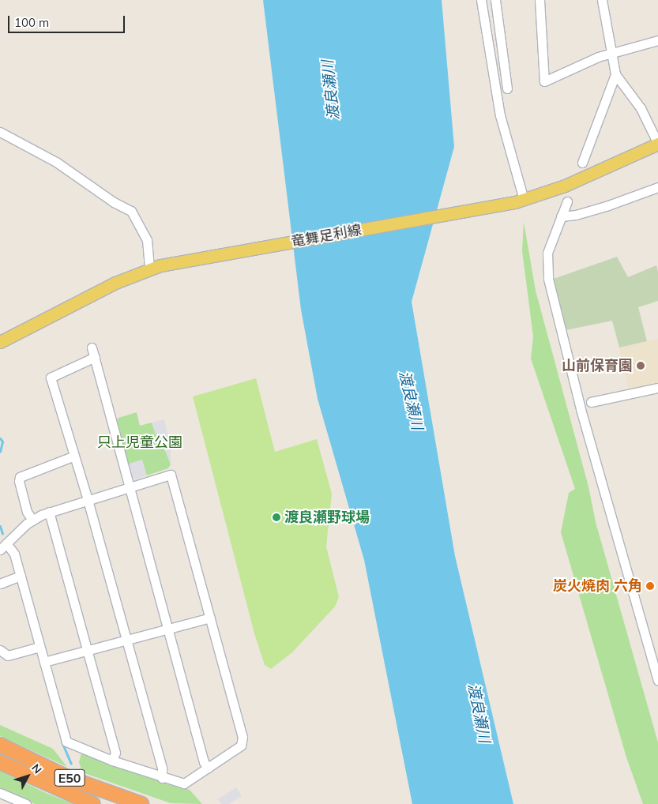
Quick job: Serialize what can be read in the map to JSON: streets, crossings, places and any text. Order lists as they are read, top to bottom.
{
  "streets": {
    "highway": ["E50"],
    "main road": ["竜舞足利線"]
  },
  "water": ["渡良瀬川"],
  "parks": ["只上児童公園"],
  "places": ["山前保育園", "渡良瀬野球場", "炭火焼肉 六角"],
  "scale_bar": "100 m",
  "north": "top right"
}
